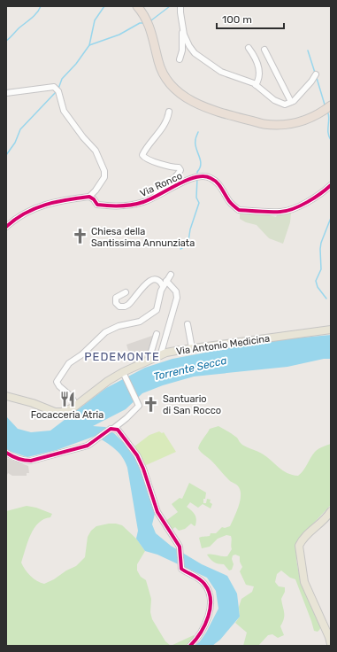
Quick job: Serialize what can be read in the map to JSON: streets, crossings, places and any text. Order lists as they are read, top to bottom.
{
  "streets": {
    "main road": ["Via Antonio Medicina"],
    "street": ["Via Ronco"]
  },
  "districts": ["PEDEMONTE"],
  "water": ["Torrente Secca"],
  "places": {
    "church": ["Chiesa della Santissima Annunziata", "Santuario di San Rocco"],
    "restaurant": ["Focacceria Atria"]
  },
  "scale_bar": "100 m"
}
